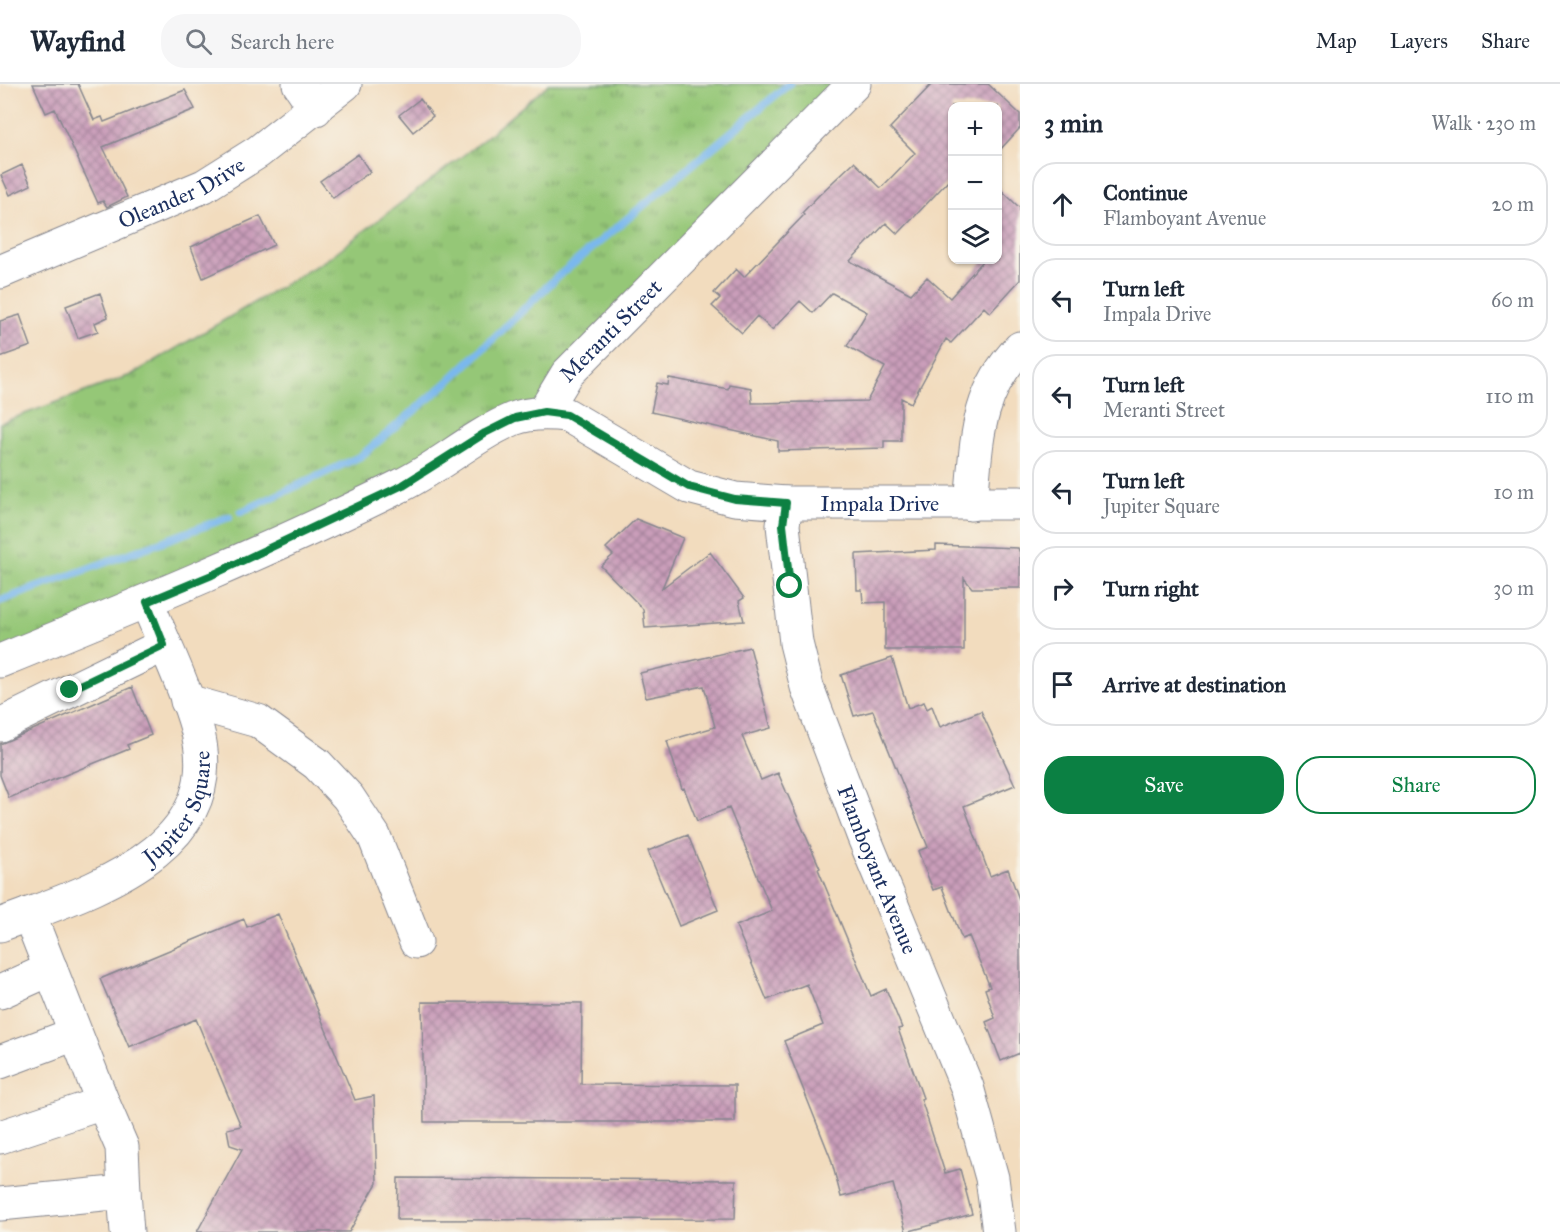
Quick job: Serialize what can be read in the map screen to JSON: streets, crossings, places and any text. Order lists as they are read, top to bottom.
{
  "streets": {
    "street": [
      "Oleander Drive",
      "Meranti Street",
      "Impala Drive",
      "Jupiter Square",
      "Flamboyant Avenue"
    ]
  },
  "crossings": [
    ["Meranti Street", "Impala Drive"],
    ["Impala Drive", "Flamboyant Avenue"]
  ],
  "page": {
    "header": "Wayfind",
    "search": "Search here",
    "nav": ["Map", "Layers", "Share"],
    "heading": ["3 min", "Walk · 230 m"],
    "map_buttons": ["+", "−"],
    "list": [
      ["Continue", "Flamboyant Avenue", "20 m"],
      ["Turn left", "Impala Drive", "60 m"],
      ["Turn left", "Meranti Street", "110 m"],
      ["Turn left", "Jupiter Square", "10 m"],
      ["Turn right", "30 m"],
      "Arrive at destination"
    ],
    "buttons": ["Save", "Share"]
  }
}
